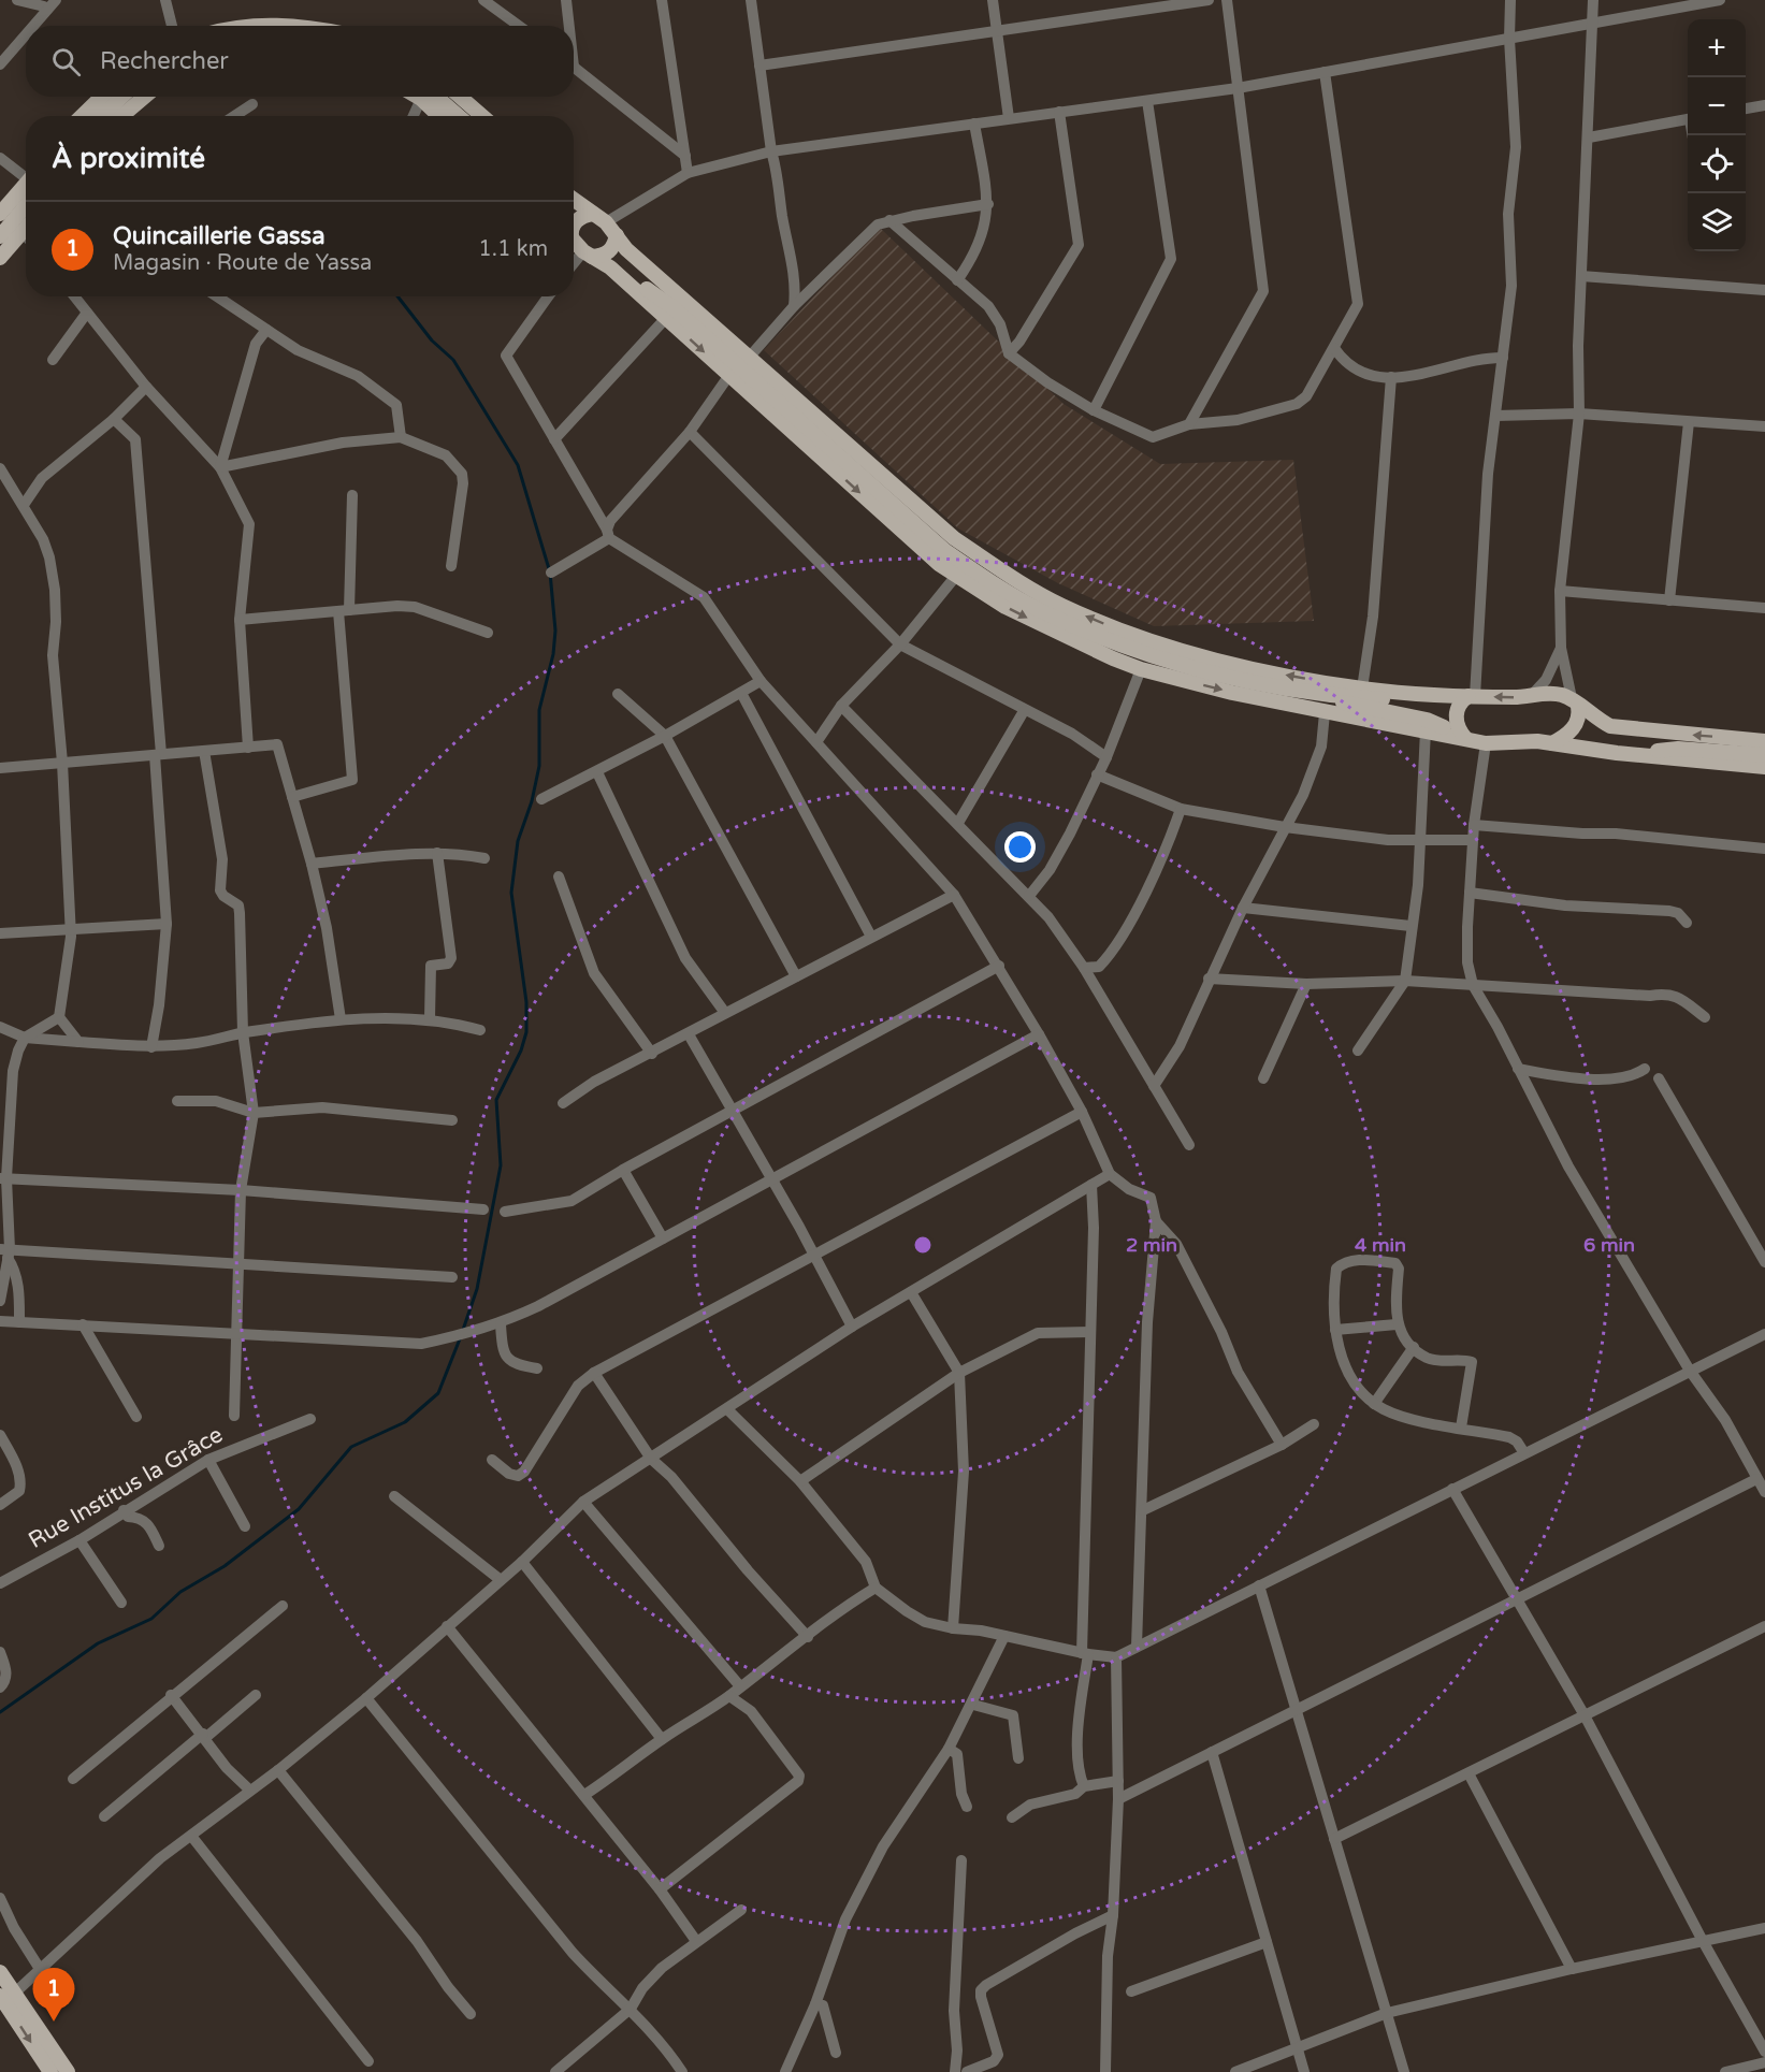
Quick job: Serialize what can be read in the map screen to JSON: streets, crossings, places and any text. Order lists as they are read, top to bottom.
{
  "streets": {
    "street": ["Rue Institus la Grâce"]
  },
  "page": {
    "map_buttons": ["+", "−"],
    "search": "Rechercher",
    "heading": "À proximité",
    "list": [
      {
        "mark": "1",
        "name": "Quincaillerie Gassa",
        "note": "Magasin · Route de Yassa",
        "value": "1.1 km"
      }
    ],
    "pins": "1"
  },
  "rings": ["2 min", "4 min", "6 min"]
}
